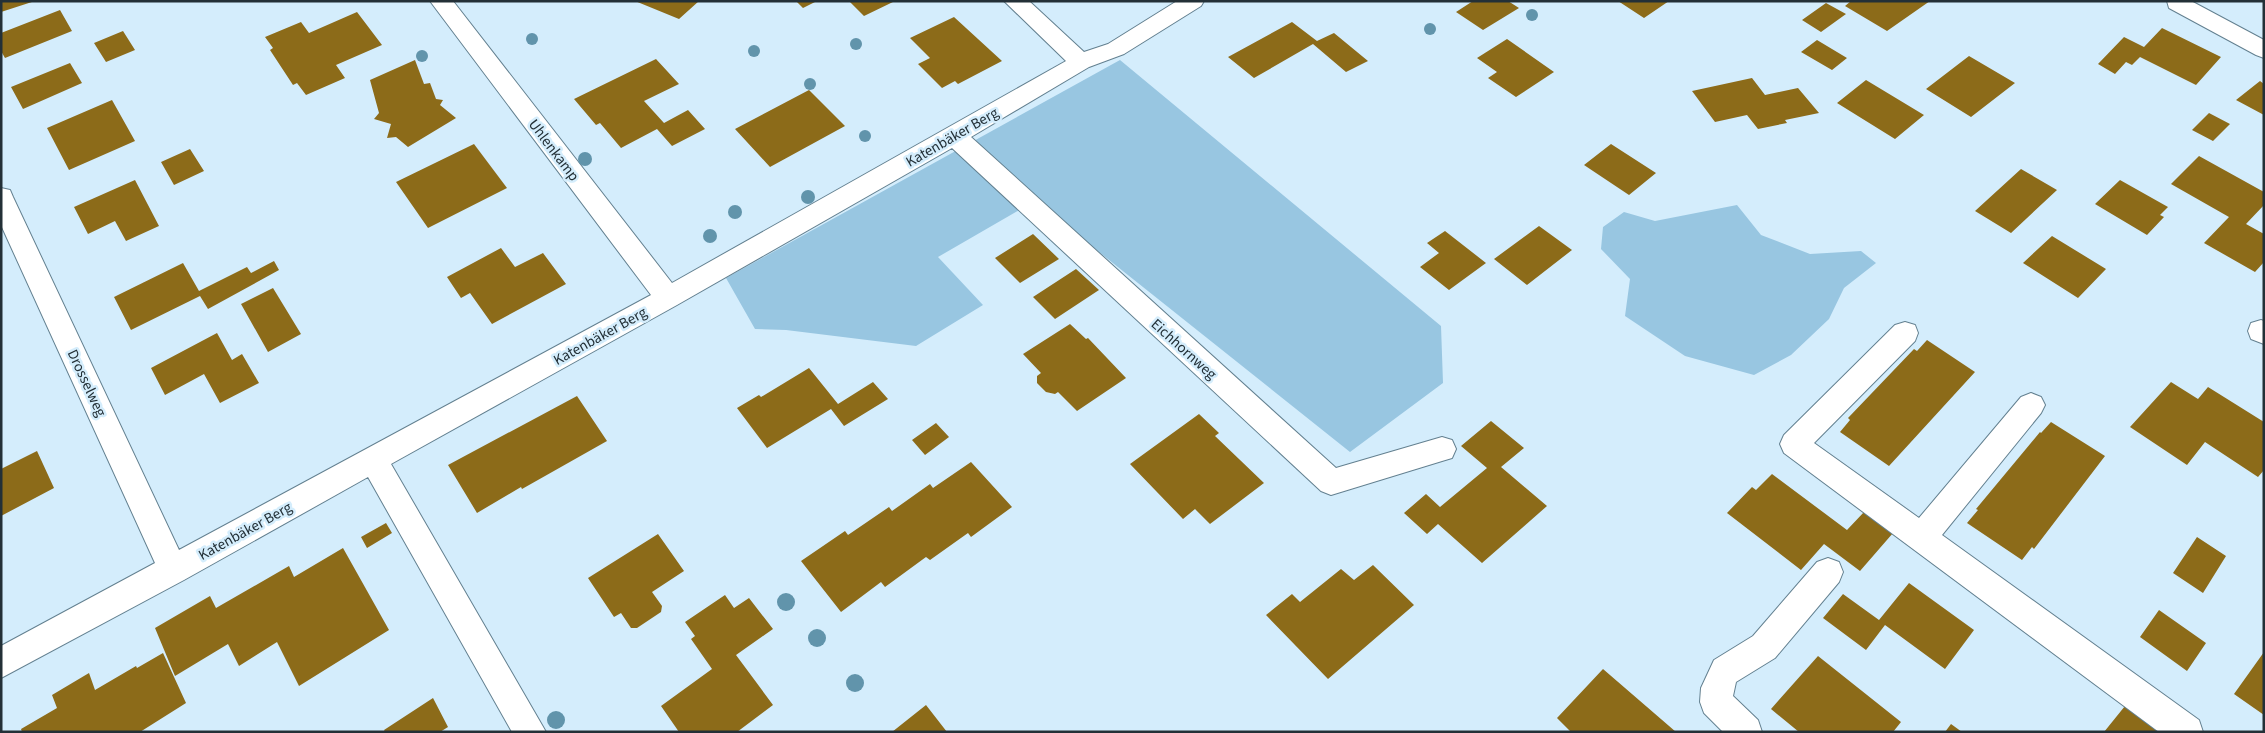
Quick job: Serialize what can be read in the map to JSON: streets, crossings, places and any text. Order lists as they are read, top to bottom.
{
  "streets": {
    "street": [
      "Katenbäker Berg",
      "Uhlenkamp",
      "Eichhornweg",
      "Drosselweg"
    ]
  },
  "crossings": [
    ["Katenbäker Berg", "Uhlenkamp"],
    ["Katenbäker Berg", "Eichhornweg"],
    ["Katenbäker Berg", "Drosselweg"]
  ]
}
